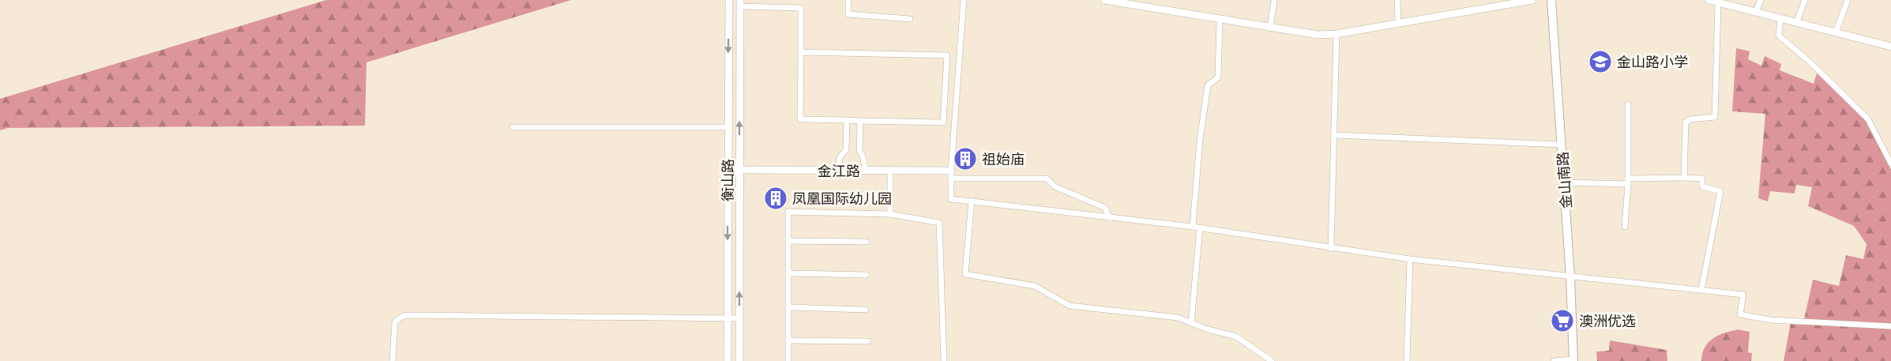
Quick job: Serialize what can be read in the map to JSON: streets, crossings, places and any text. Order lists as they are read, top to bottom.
{
  "streets": {
    "main road": ["金山南路"],
    "street": ["金江路", "衡山路"]
  },
  "crossings": [
    ["金江路", "衡山路"]
  ],
  "places": {
    "school or university": ["金山路小学"],
    "building": ["祖始庙", "凤凰国际幼儿园"],
    "supermarket": ["澳洲优选"]
  }
}
